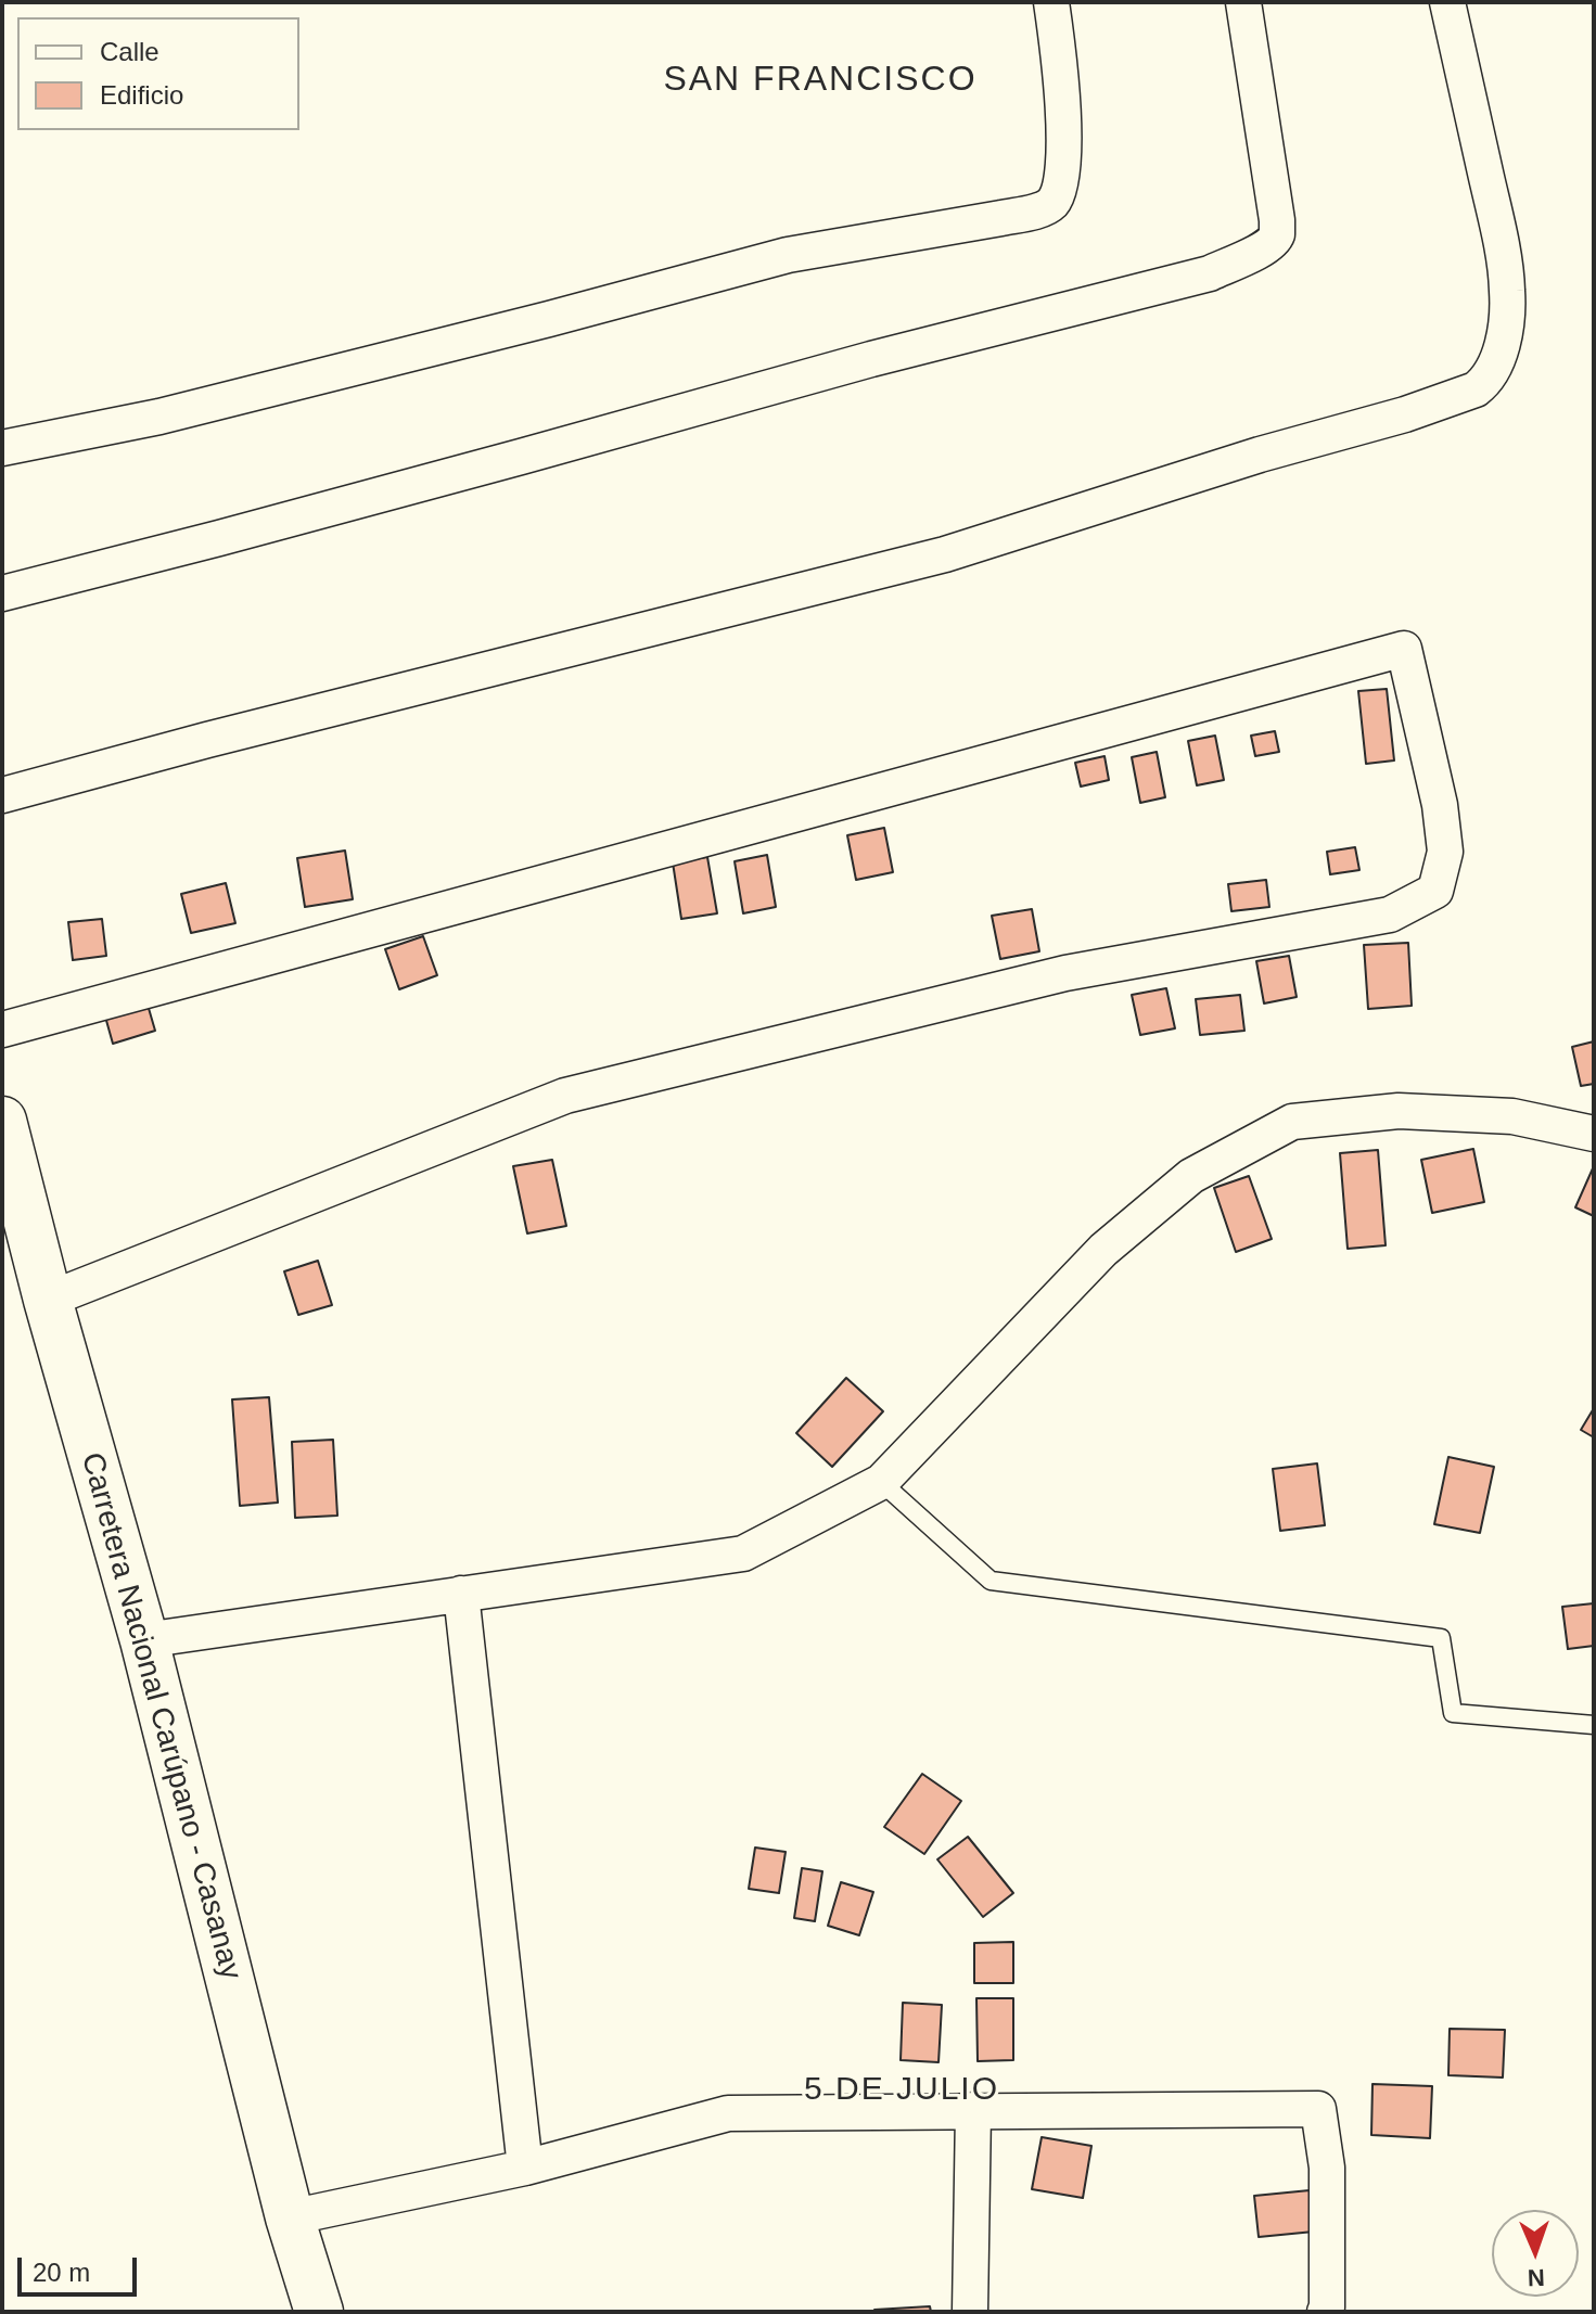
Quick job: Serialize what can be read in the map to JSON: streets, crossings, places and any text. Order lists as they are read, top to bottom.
{
  "streets": {
    "highway": ["Carretera Nacional Carúpano - Casanay"]
  },
  "districts": ["SAN FRANCISCO", "5 DE JULIO"],
  "legend": ["Calle", "Edificio"],
  "scale_bar": "20 m",
  "north": "bottom"
}
